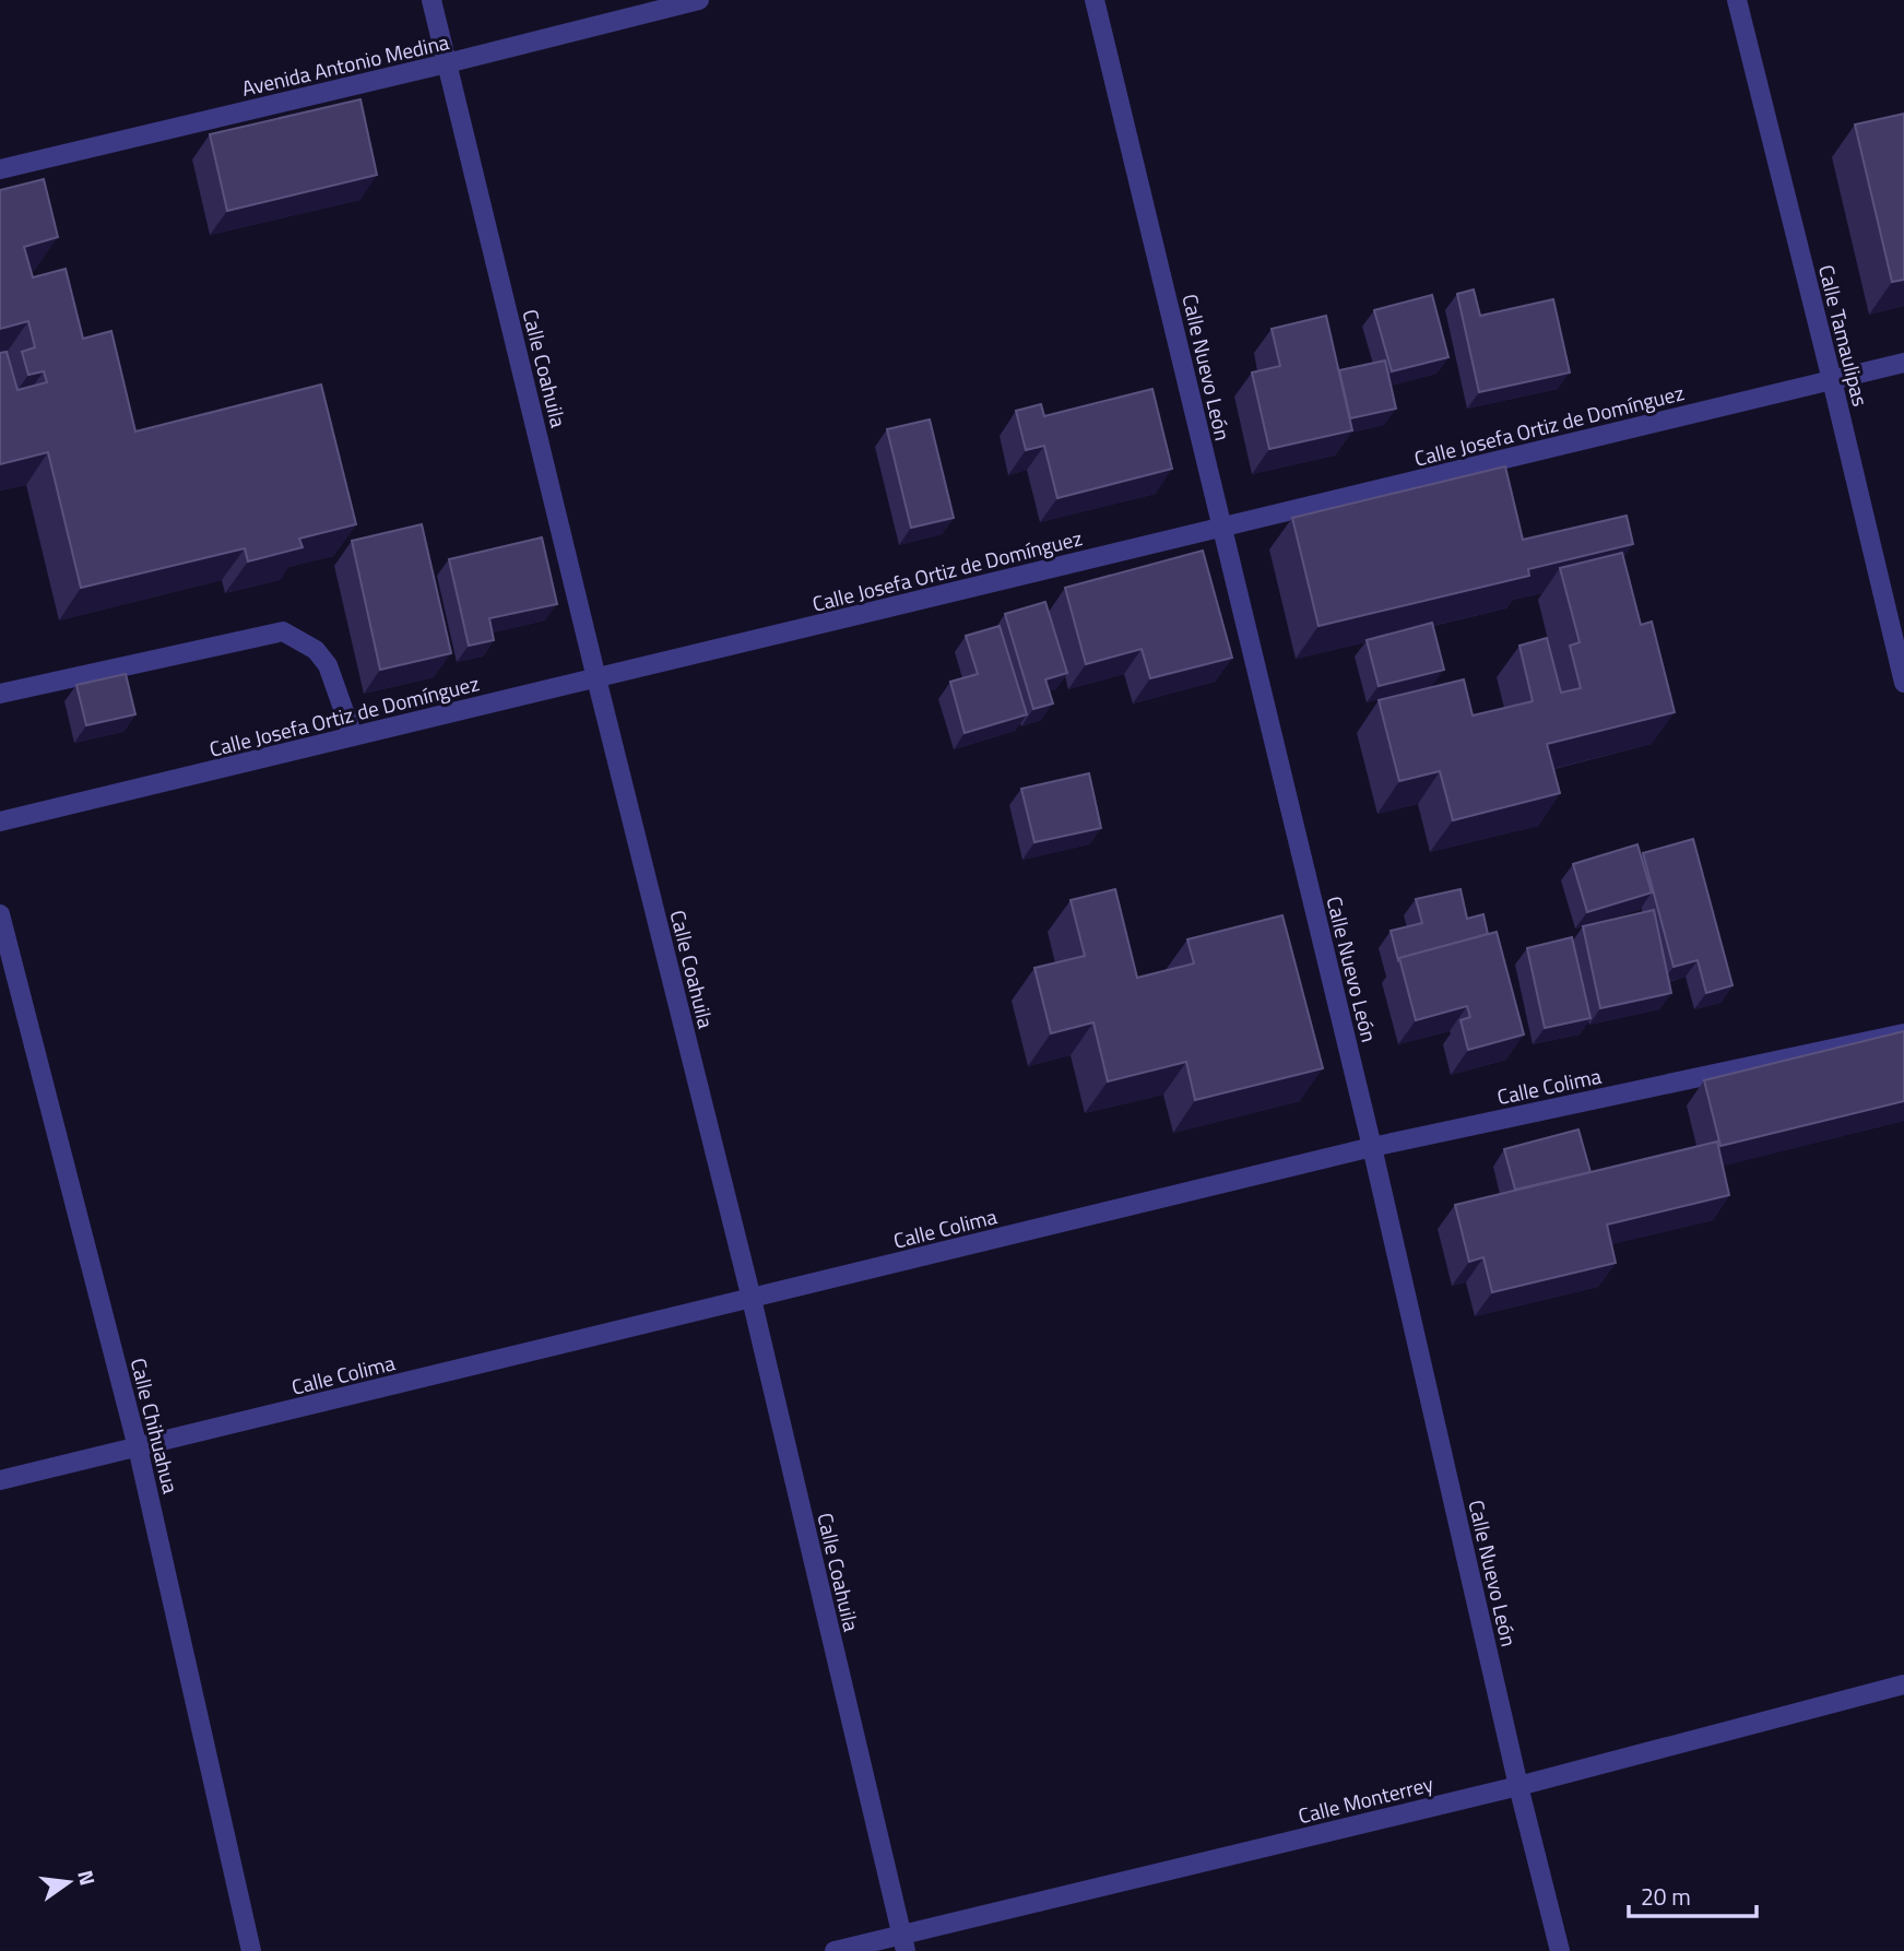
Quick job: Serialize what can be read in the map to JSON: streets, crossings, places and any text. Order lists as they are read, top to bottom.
{
  "streets": {
    "street": [
      "Avenida Antonio Medina",
      "Calle Tamaulipas",
      "Calle Nuevo León",
      "Calle Coahuila",
      "Calle Josefa Ortiz de Domínguez",
      "Calle Colima",
      "Calle Chihuahua",
      "Calle Monterrey"
    ]
  },
  "crossings": [
    ["Avenida Antonio Medina", "Calle Coahuila"],
    ["Calle Tamaulipas", "Calle Josefa Ortiz de Domínguez"],
    ["Calle Nuevo León", "Calle Josefa Ortiz de Domínguez"],
    ["Calle Nuevo León", "Calle Colima"],
    ["Calle Nuevo León", "Calle Monterrey"],
    ["Calle Coahuila", "Calle Josefa Ortiz de Domínguez"],
    ["Calle Coahuila", "Calle Colima"],
    ["Calle Coahuila", "Calle Monterrey"],
    ["Calle Colima", "Calle Chihuahua"]
  ],
  "scale_bar": "20 m",
  "north": "right"
}
